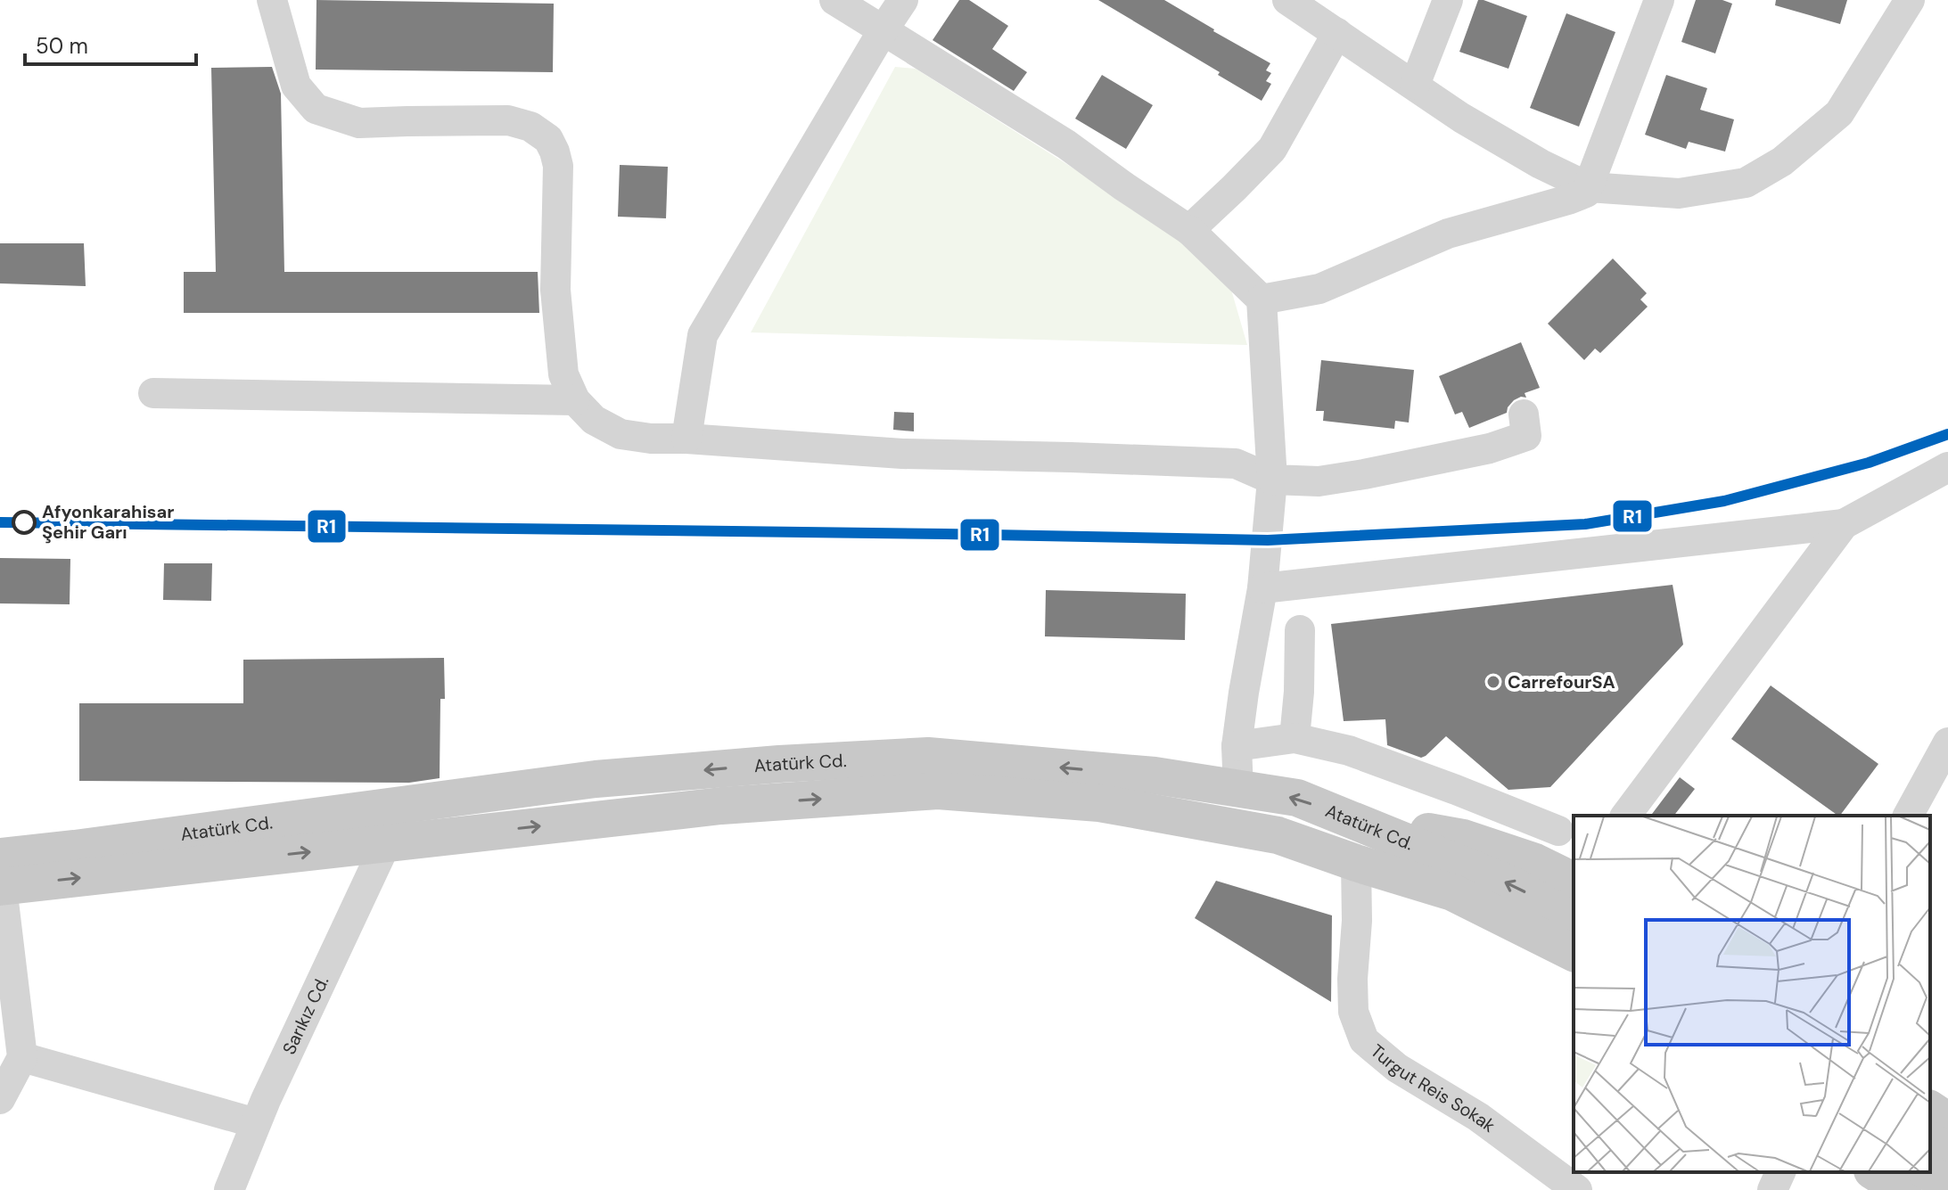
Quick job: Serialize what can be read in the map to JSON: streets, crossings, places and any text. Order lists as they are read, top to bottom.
{
  "streets": {
    "main road": ["Atatürk Cd."],
    "street": ["Sarıkız Cd.", "Turgut Reis Sokak"]
  },
  "crossings": [
    ["Atatürk Cd.", "Sarıkız Cd."],
    ["Atatürk Cd.", "Turgut Reis Sokak"]
  ],
  "places": ["Afyonkarahisar Şehir Garı", "CarrefourSA"],
  "lines": ["transit line R1"],
  "scale_bar": "50 m"
}
